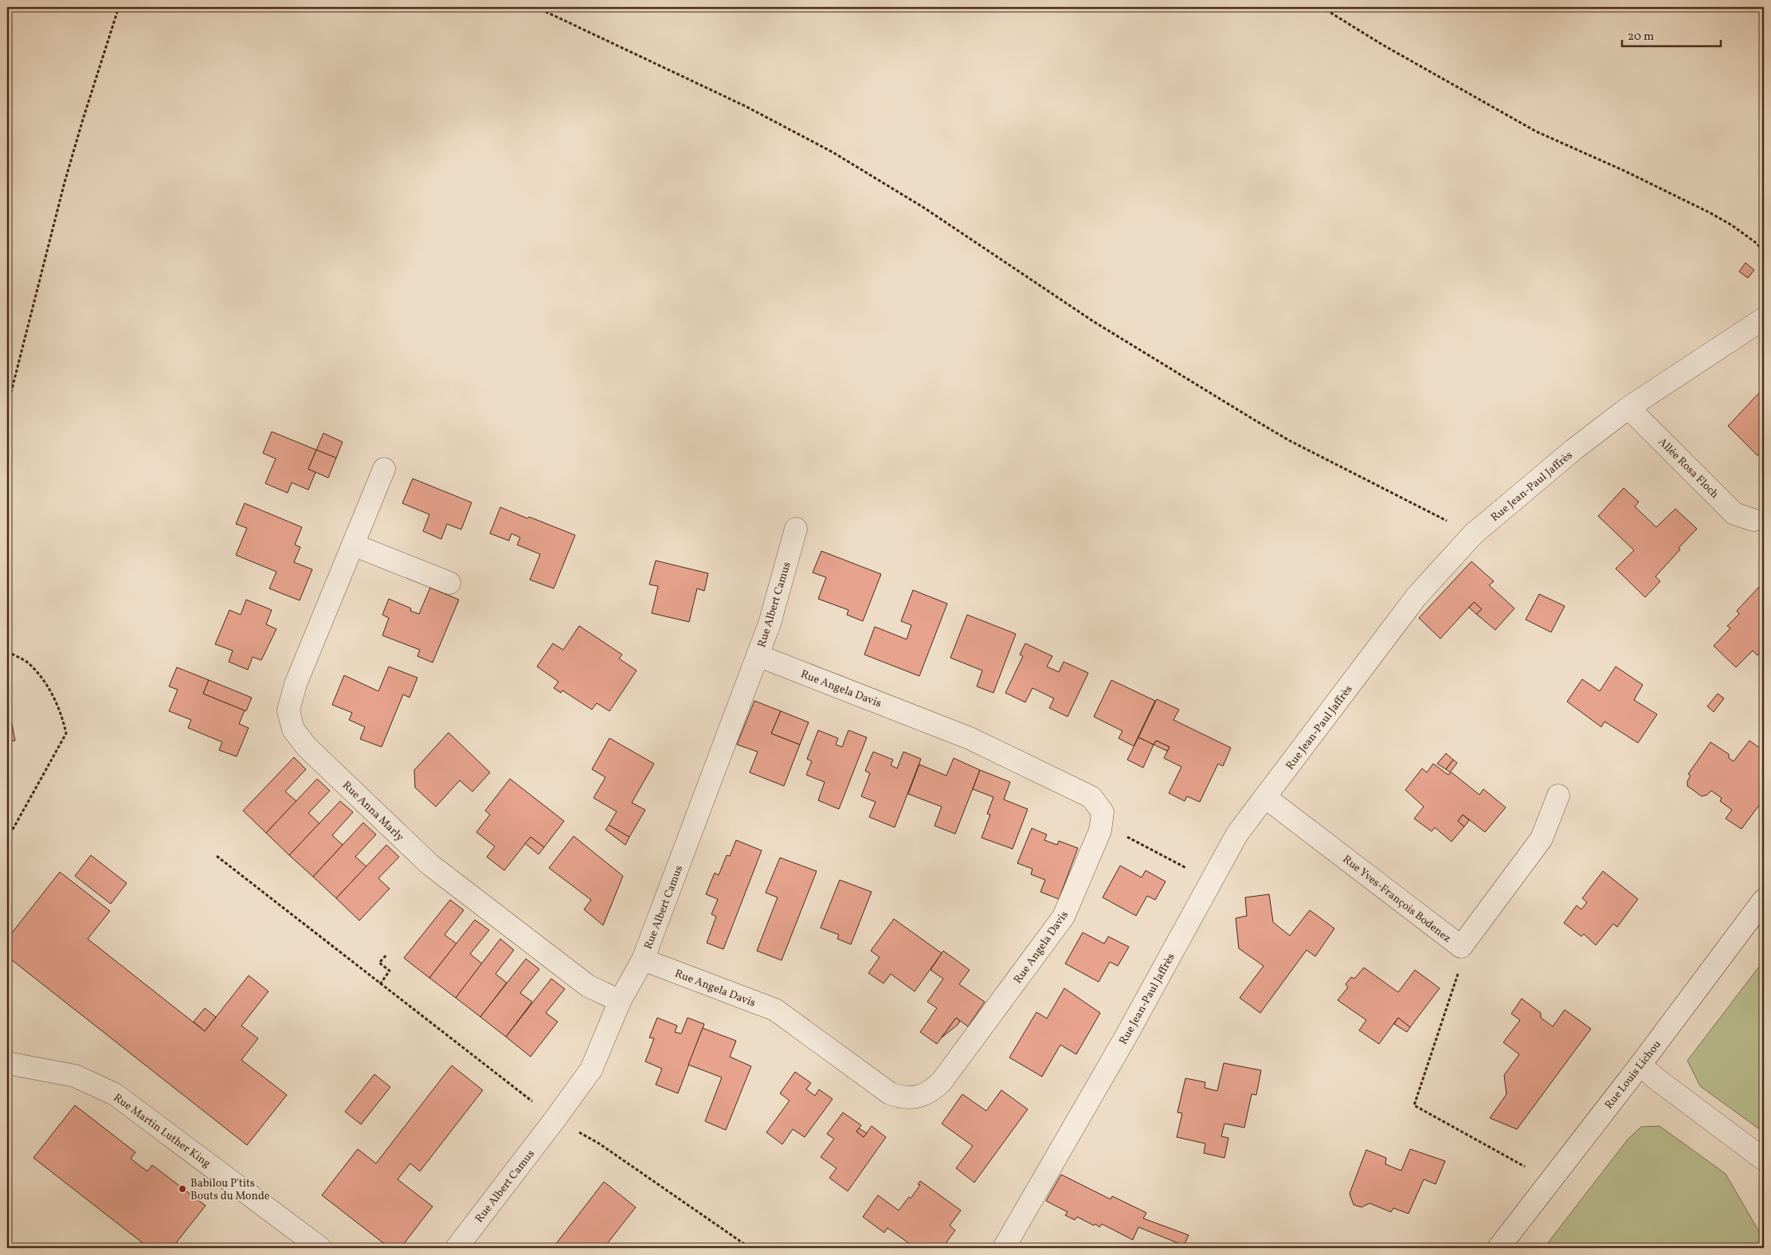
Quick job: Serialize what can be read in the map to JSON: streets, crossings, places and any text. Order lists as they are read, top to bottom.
{
  "streets": {
    "street": [
      "Allée Rosa Floch",
      "Rue Jean-Paul Jaffrès",
      "Rue Albert Camus",
      "Rue Angela Davis",
      "Rue Anna Marly",
      "Rue Yves-François Bodenez",
      "Rue Louis Lichou",
      "Rue Martin Luther King"
    ]
  },
  "crossings": [
    ["Allée Rosa Floch", "Rue Jean-Paul Jaffrès"],
    ["Rue Jean-Paul Jaffrès", "Rue Yves-François Bodenez"],
    ["Rue Albert Camus", "Rue Angela Davis"],
    ["Rue Albert Camus", "Rue Anna Marly"]
  ],
  "places": ["Babilou P'tits Bouts du Monde"],
  "scale_bar": "20 m"
}
